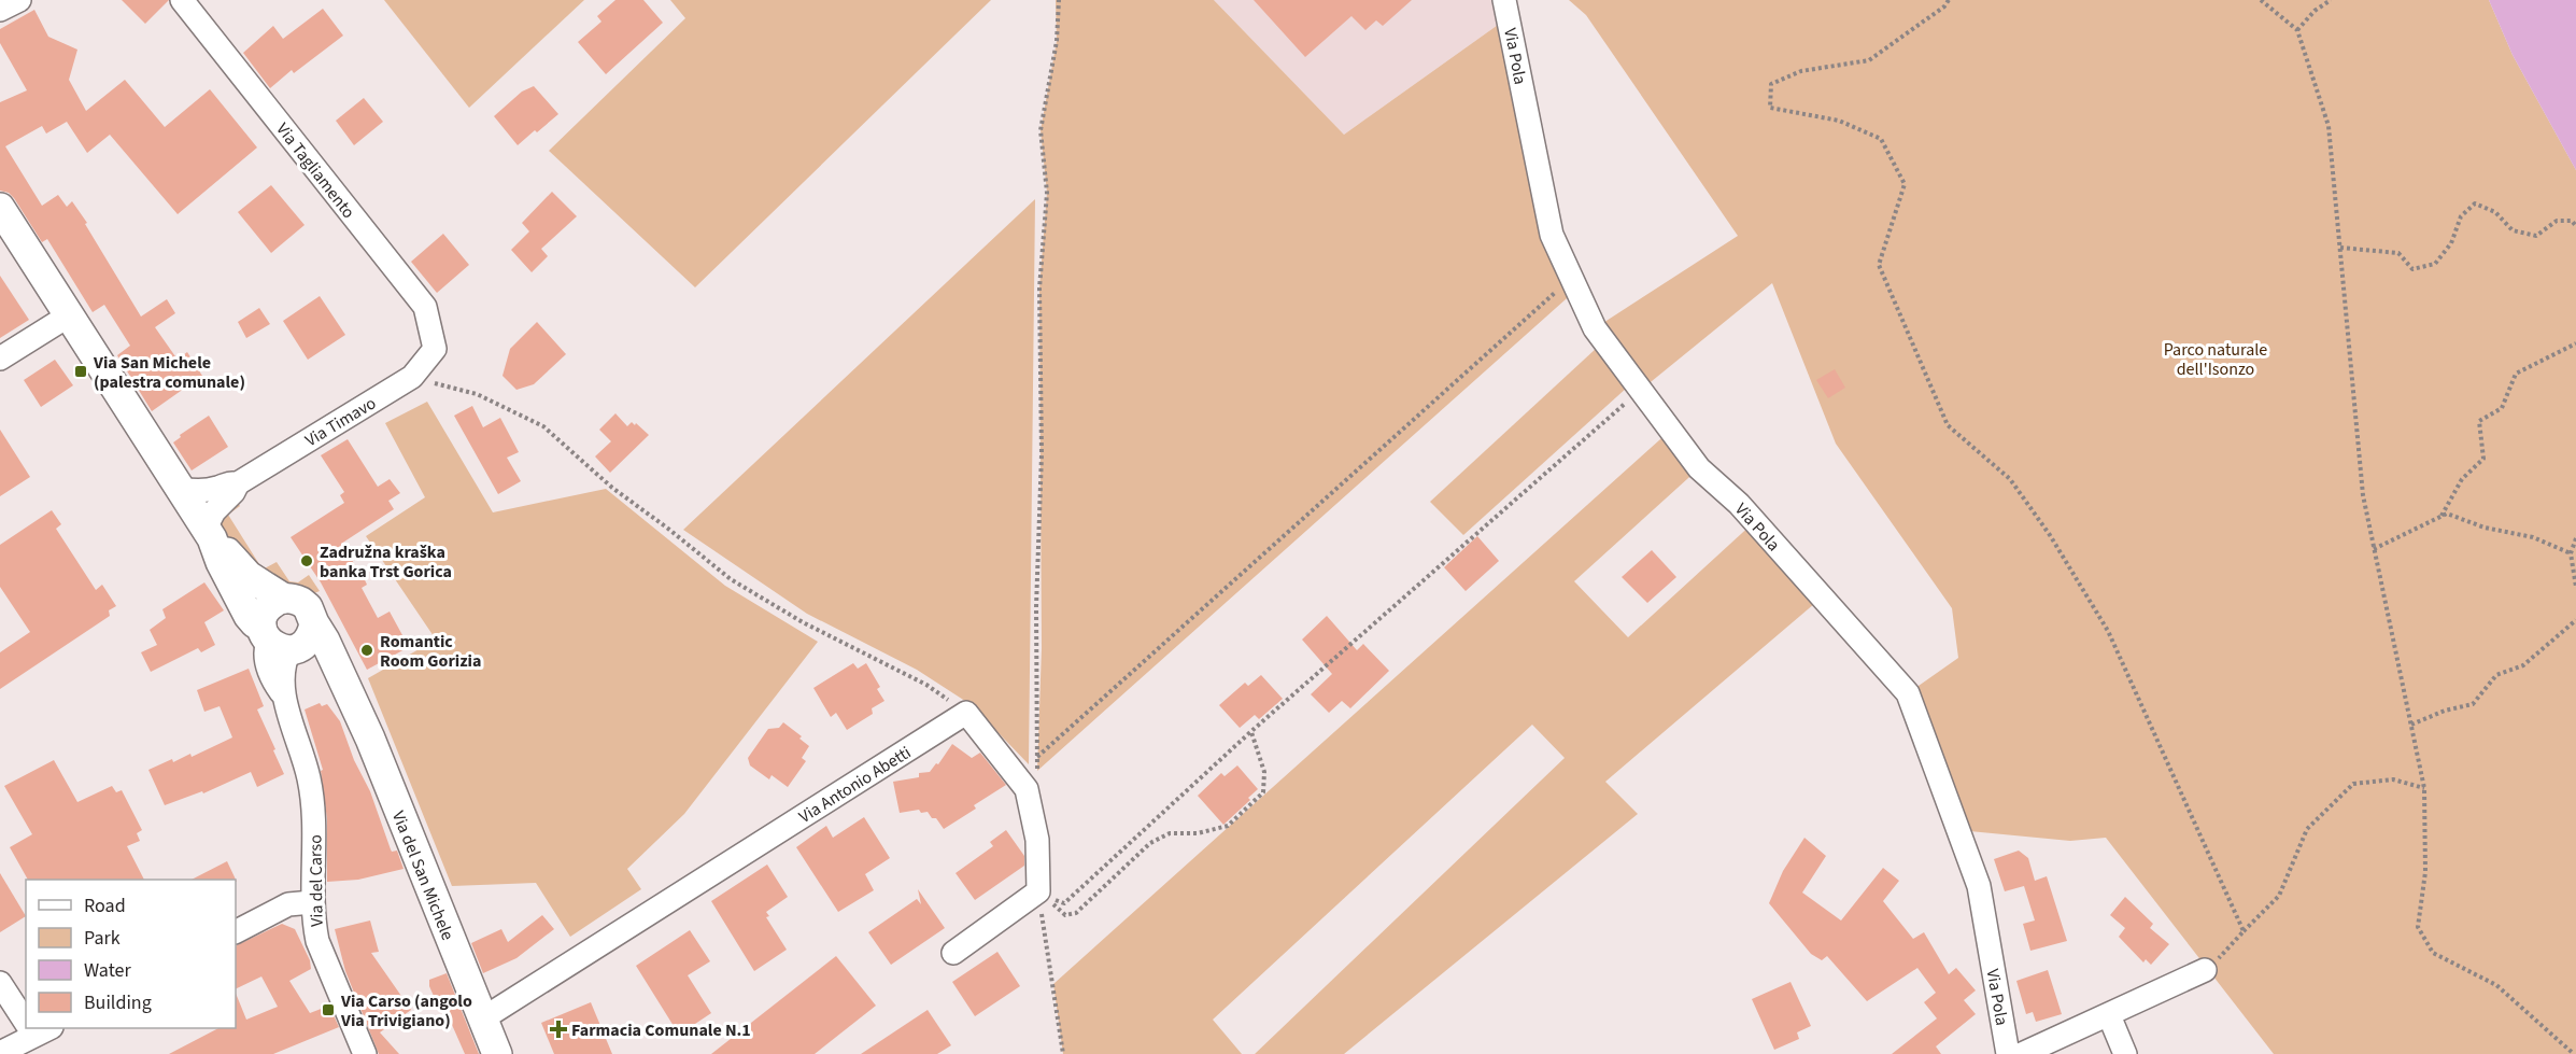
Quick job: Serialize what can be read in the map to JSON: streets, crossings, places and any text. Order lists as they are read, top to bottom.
{
  "streets": {
    "main road": ["Via del San Michele"],
    "street": [
      "Via Pola",
      "Via Tagliamento",
      "Via Timavo",
      "Via Antonio Abetti",
      "Via del Carso"
    ]
  },
  "crossings": [
    ["Via Tagliamento", "Via Timavo"],
    ["Via Timavo", "Via del San Michele"],
    ["Via Antonio Abetti", "Via del San Michele"],
    ["Via del San Michele", "Via del Carso"]
  ],
  "parks": ["Parco naturale dell'Isonzo"],
  "places": {
    "transit": ["Via San Michele (palestra comunale)", "Via Carso (angolo Via Trivigiano)"],
    "other": ["Zadružna kraška banka Trst Gorica", "Romantic Room Gorizia"],
    "health": ["Farmacia Comunale N.1"]
  },
  "legend": [
    "Road",
    "Park",
    "Water",
    "Building"
  ]
}
